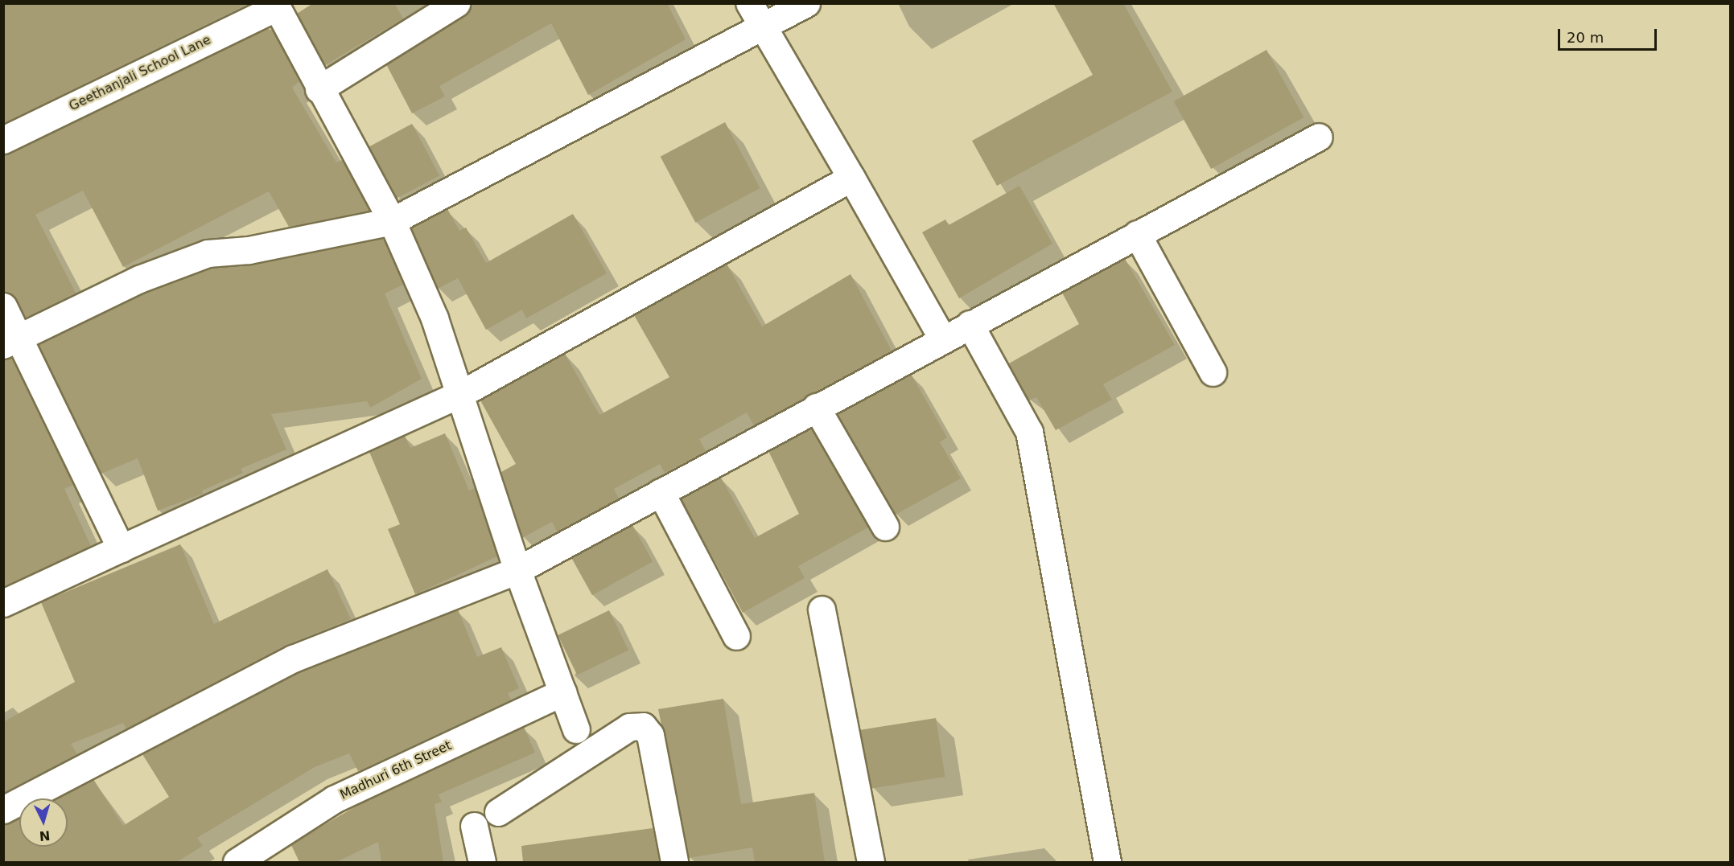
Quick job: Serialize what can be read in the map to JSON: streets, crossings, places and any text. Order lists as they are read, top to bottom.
{
  "streets": {
    "street": ["Geethanjali School Lane", "Madhuri 6th Street"]
  },
  "scale_bar": "20 m",
  "north": "bottom"
}
